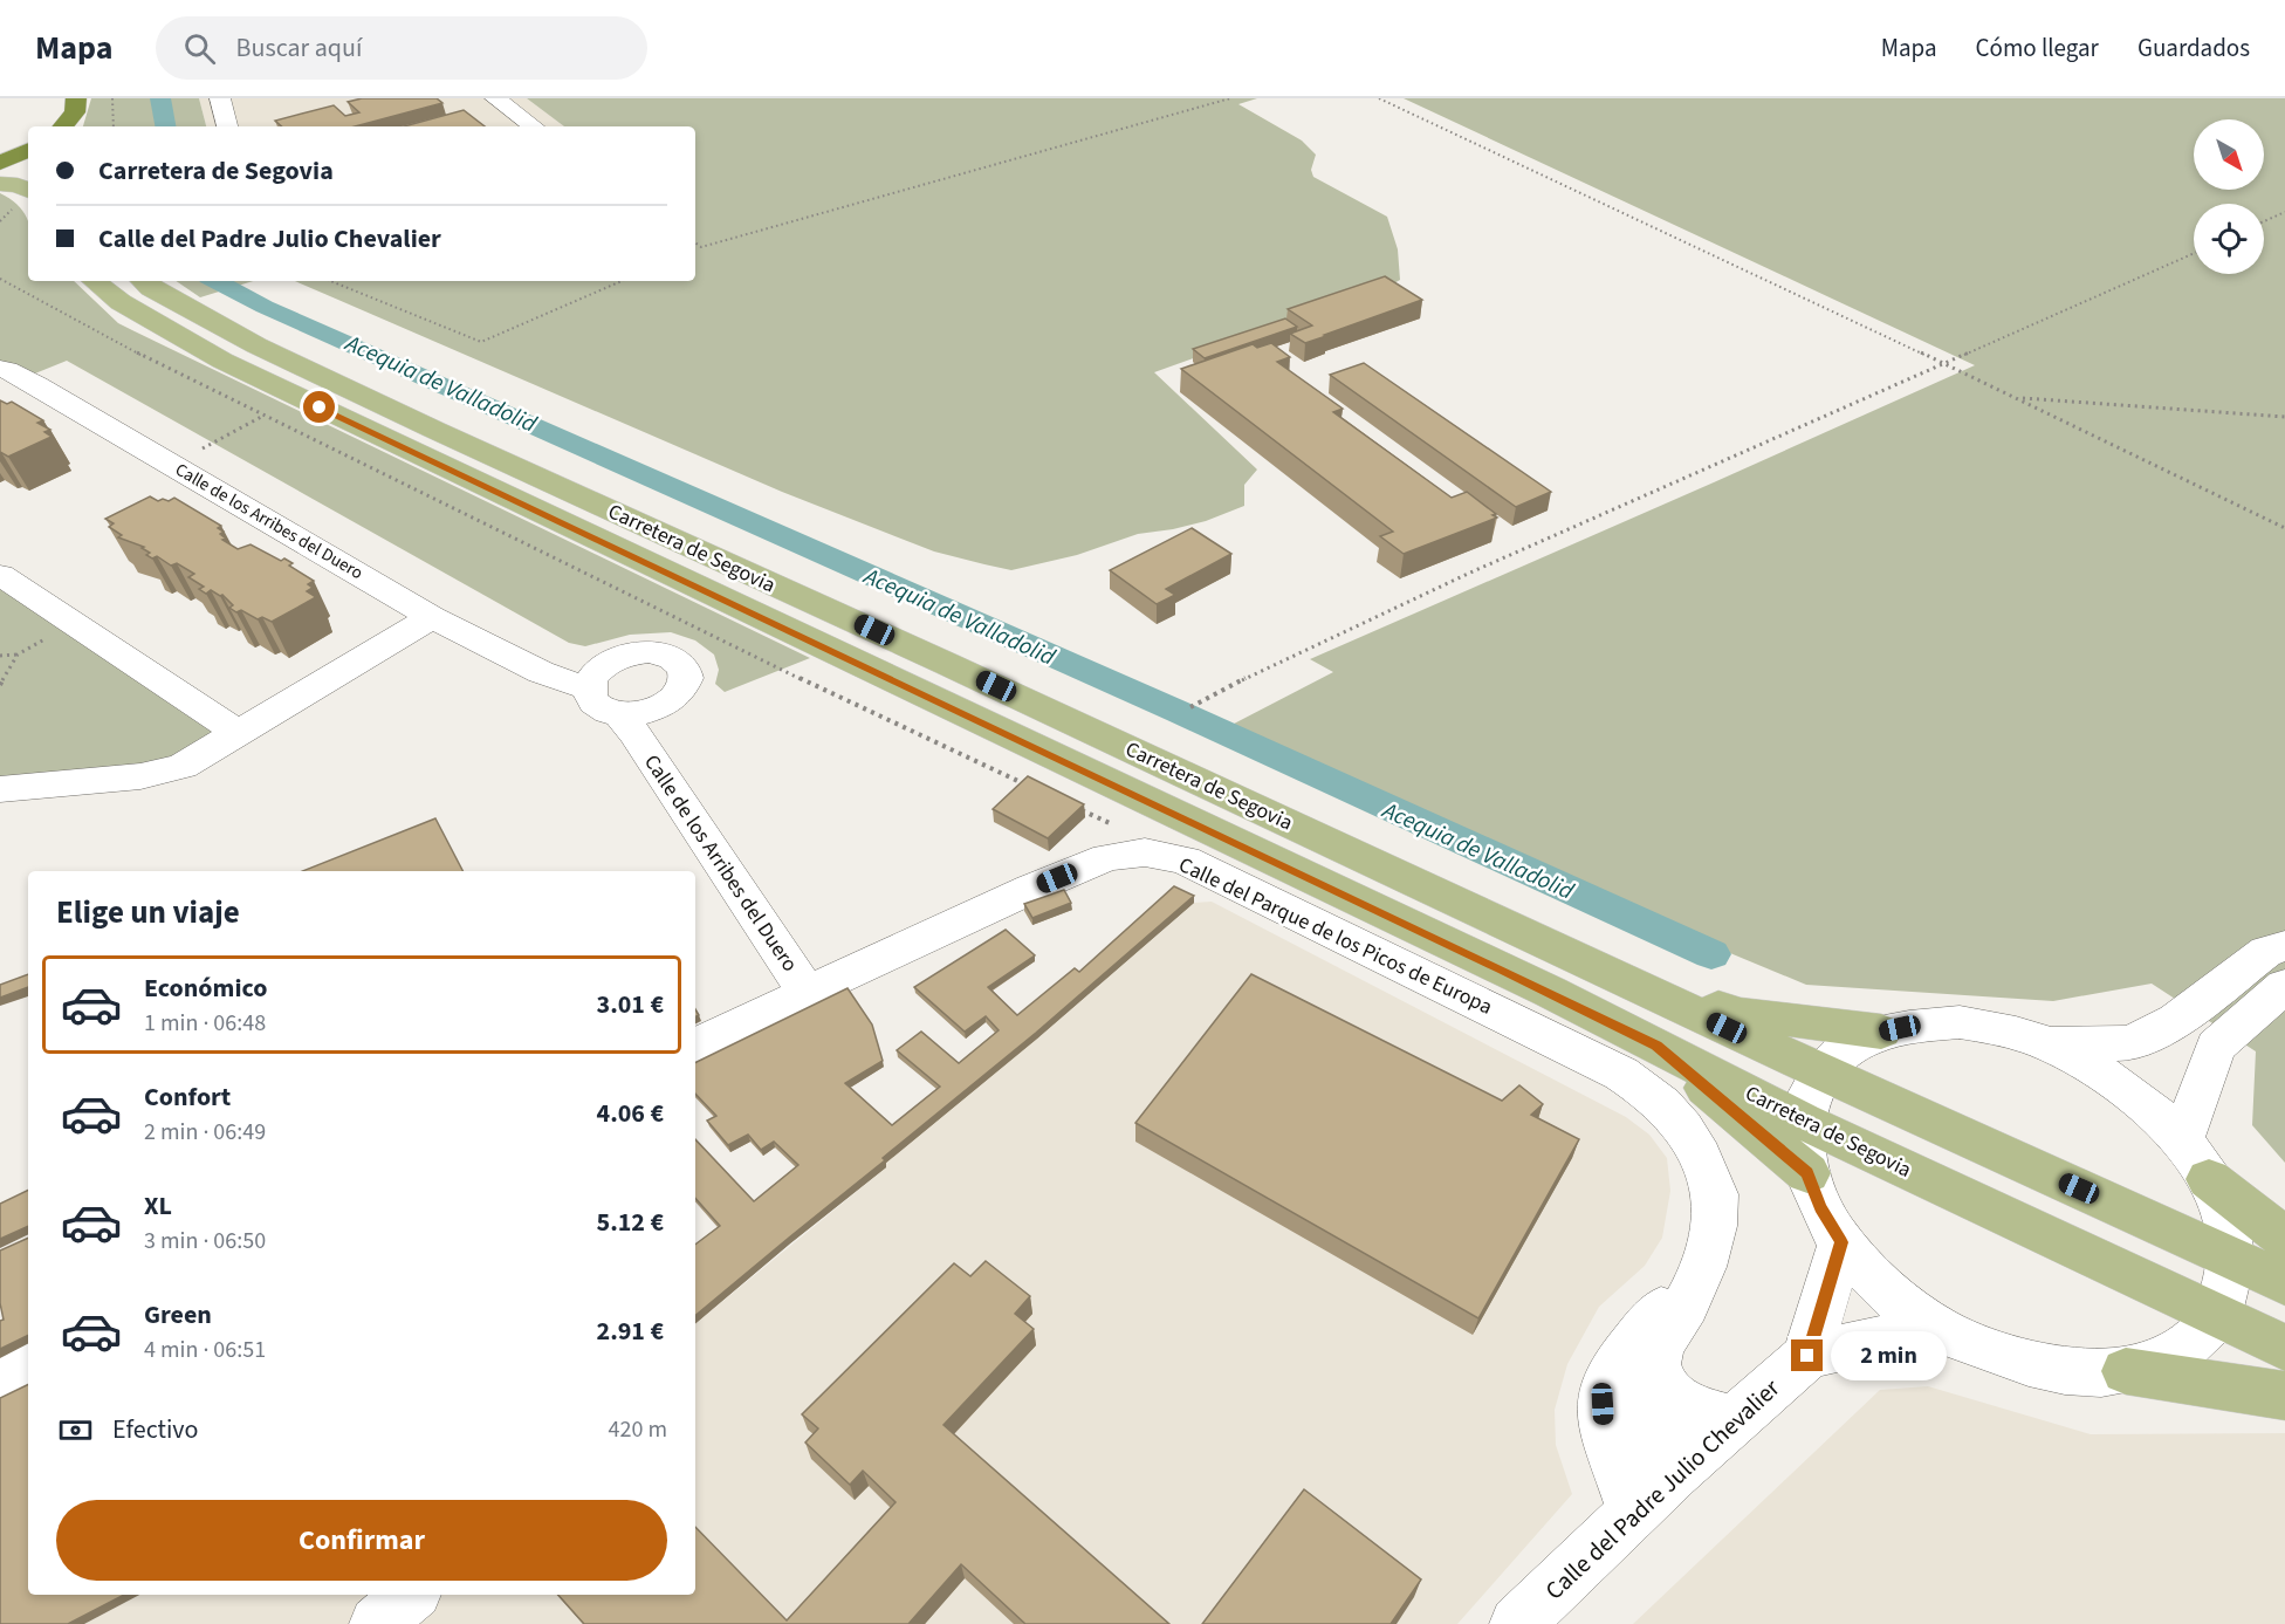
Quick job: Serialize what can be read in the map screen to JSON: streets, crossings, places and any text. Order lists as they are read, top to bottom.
{
  "streets": {
    "main road": ["Carretera de Segovia"],
    "street": ["Calle de los Arribes del Duero", "Calle del Parque de los Picos de Europa", "Calle del Padre Julio Chevalier"]
  },
  "crossings": [
    ["Calle de los Arribes del Duero", "Calle del Parque de los Picos de Europa"],
    ["Calle del Parque de los Picos de Europa", "Calle del Padre Julio Chevalier"]
  ],
  "water": ["Acequia de Valladolid"],
  "north": "bottom right",
  "page": {
    "header": "Mapa",
    "search": "Buscar aquí",
    "nav": ["Mapa", "Cómo llegar", "Guardados"],
    "banner": ["Carretera de Segovia", "Calle del Padre Julio Chevalier"],
    "heading": "Elige un viaje",
    "list": [
      {
        "name": "Económico",
        "note": "1 min · 06:48",
        "value": "3.01 €"
      },
      {
        "name": "Confort",
        "note": "2 min · 06:49",
        "value": "4.06 €"
      },
      {
        "name": "XL",
        "note": "3 min · 06:50",
        "value": "5.12 €"
      },
      {
        "name": "Green",
        "note": "4 min · 06:51",
        "value": "2.91 €"
      }
    ],
    "bubble": "2 min",
    "pay": ["Efectivo", "420 m"],
    "buttons": "Confirmar"
  }
}
